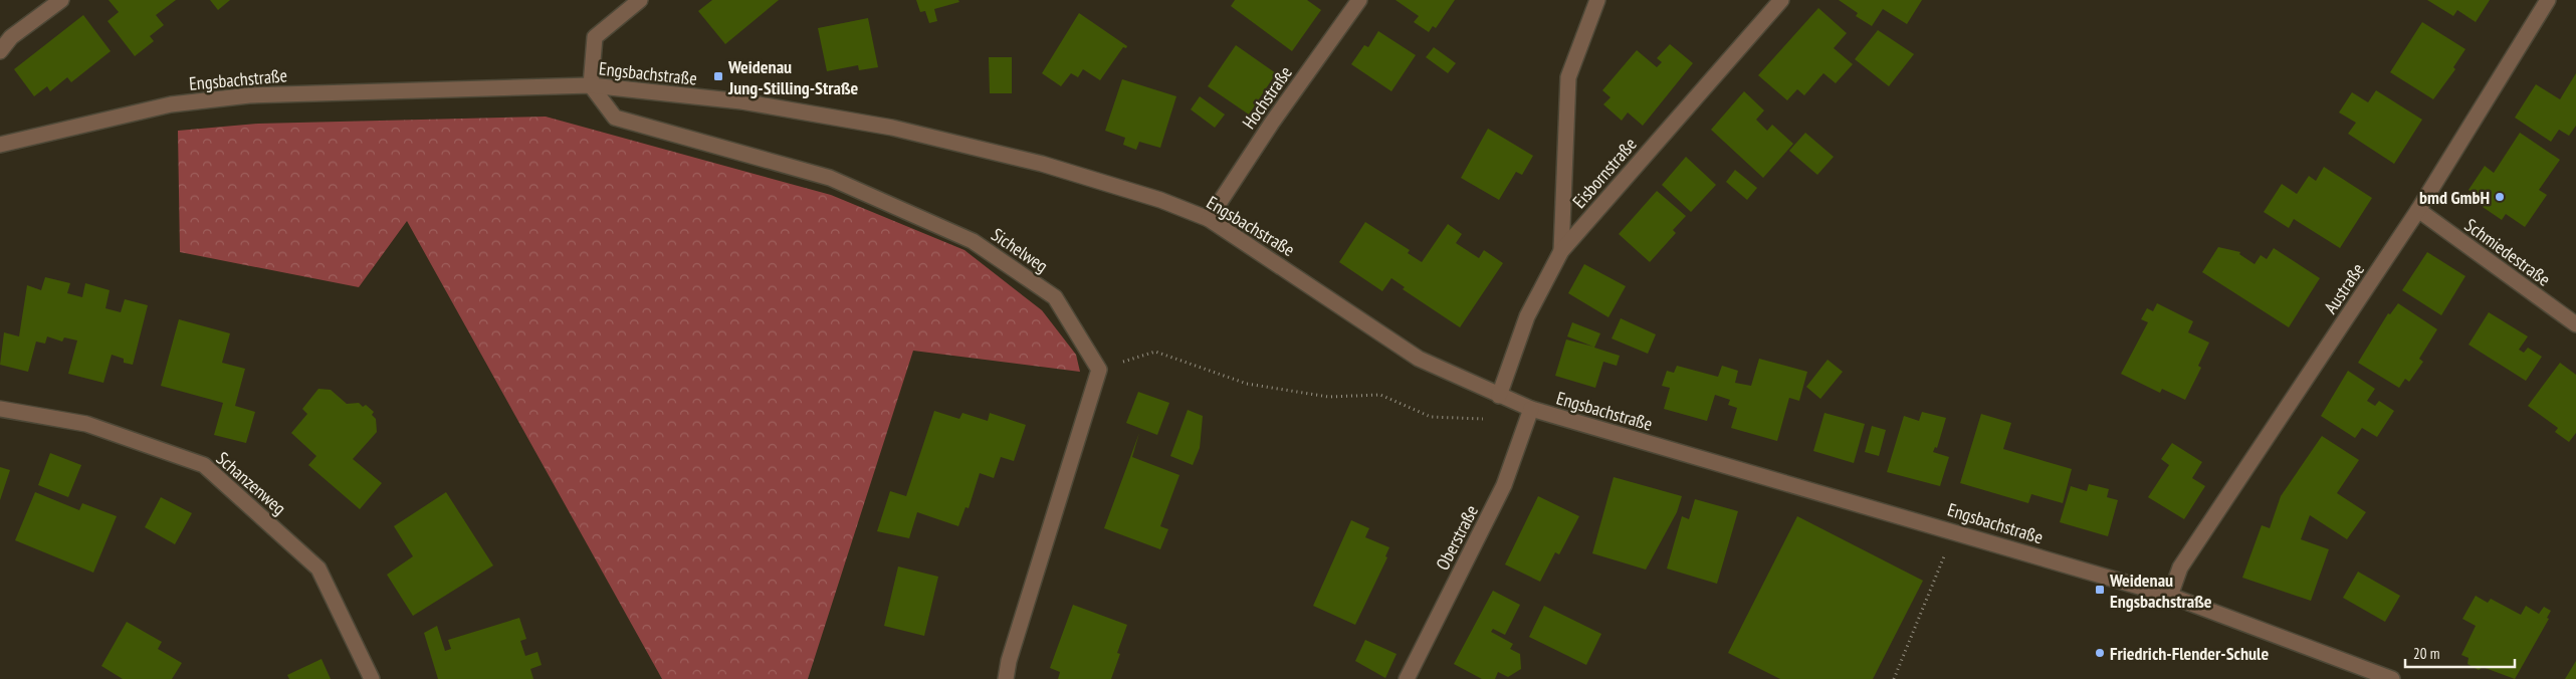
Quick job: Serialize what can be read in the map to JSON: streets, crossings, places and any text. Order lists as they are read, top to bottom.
{
  "streets": {
    "street": [
      "Engsbachstraße",
      "Hochstraße",
      "Eisbornstraße",
      "Sichelweg",
      "Schmiedestraße",
      "Austraße",
      "Schanzenweg",
      "Oberstraße"
    ]
  },
  "crossings": [
    ["Engsbachstraße", "Hochstraße"],
    ["Engsbachstraße", "Eisbornstraße"],
    ["Engsbachstraße", "Sichelweg"],
    ["Engsbachstraße", "Austraße"],
    ["Engsbachstraße", "Oberstraße"],
    ["Schmiedestraße", "Austraße"]
  ],
  "places": {
    "transit": ["Weidenau Jung-Stilling-Straße", "Weidenau Engsbachstraße"],
    "other": ["bmd GmbH", "Friedrich-Flender-Schule"]
  },
  "scale_bar": "20 m"
}
